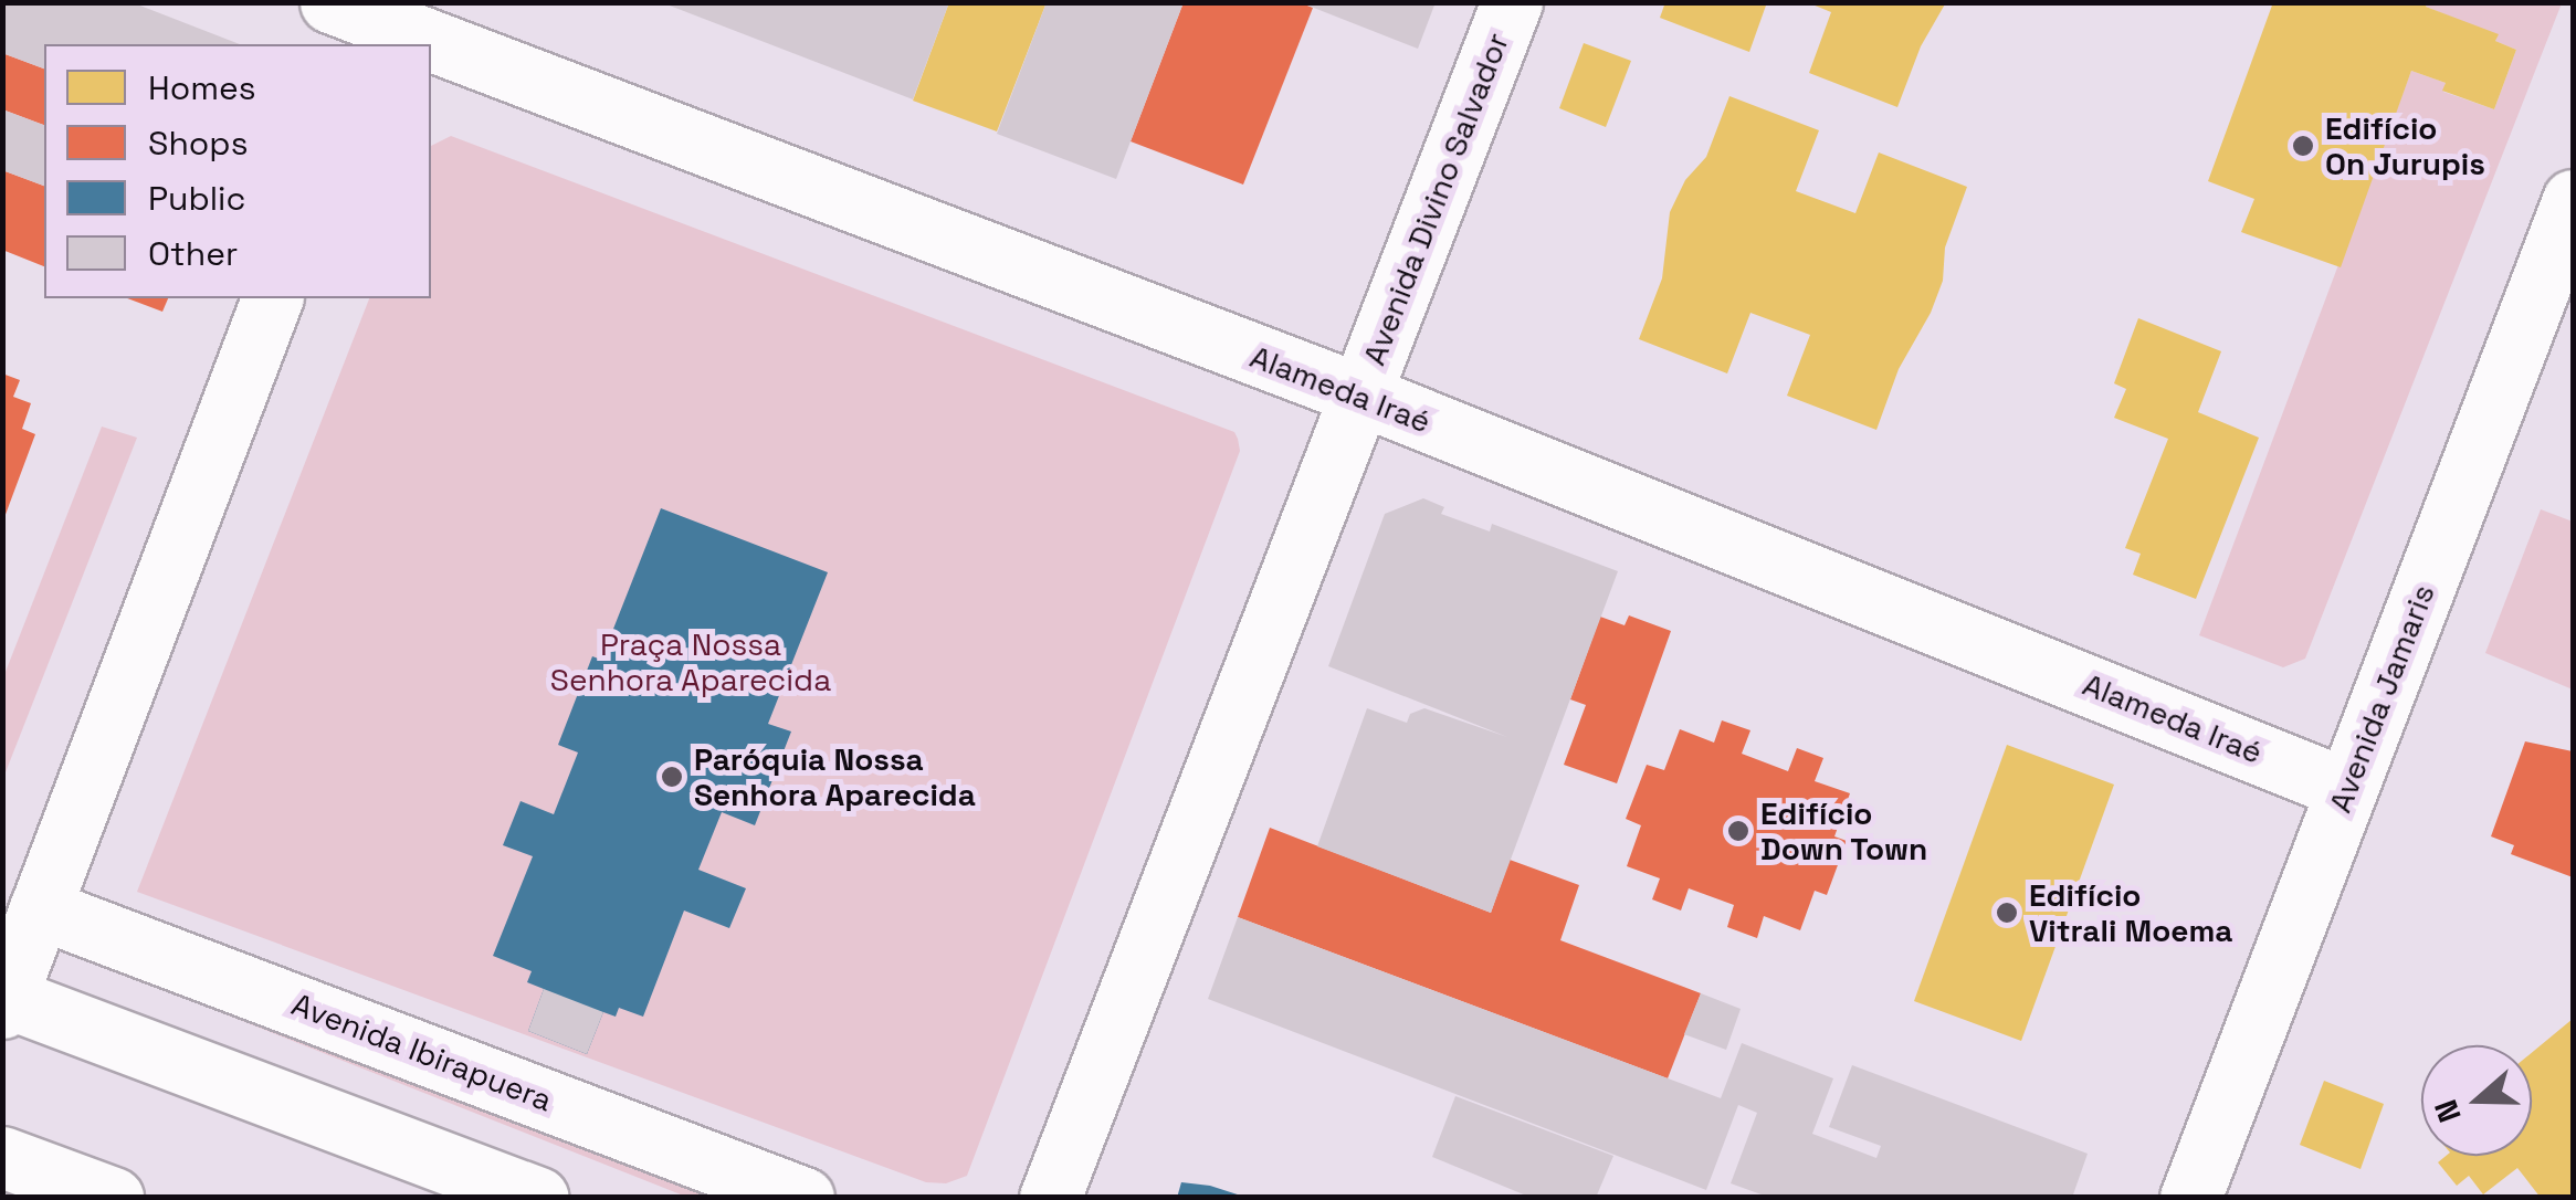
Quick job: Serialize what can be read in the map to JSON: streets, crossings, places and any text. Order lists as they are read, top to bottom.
{
  "streets": {
    "street": [
      "Avenida Divino Salvador",
      "Alameda Iraé",
      "Avenida Jamaris",
      "Avenida Ibirapuera"
    ]
  },
  "crossings": [
    ["Avenida Divino Salvador", "Alameda Iraé"],
    ["Alameda Iraé", "Avenida Jamaris"]
  ],
  "parks": ["Praça Nossa Senhora Aparecida"],
  "places": [
    "Edifício On Jurupis",
    "Paróquia Nossa Senhora Aparecida",
    "Edifício Down Town",
    "Edifício Vitrali Moema"
  ],
  "legend": [
    "Homes",
    "Shops",
    "Public",
    "Other"
  ],
  "north": "left"
}
